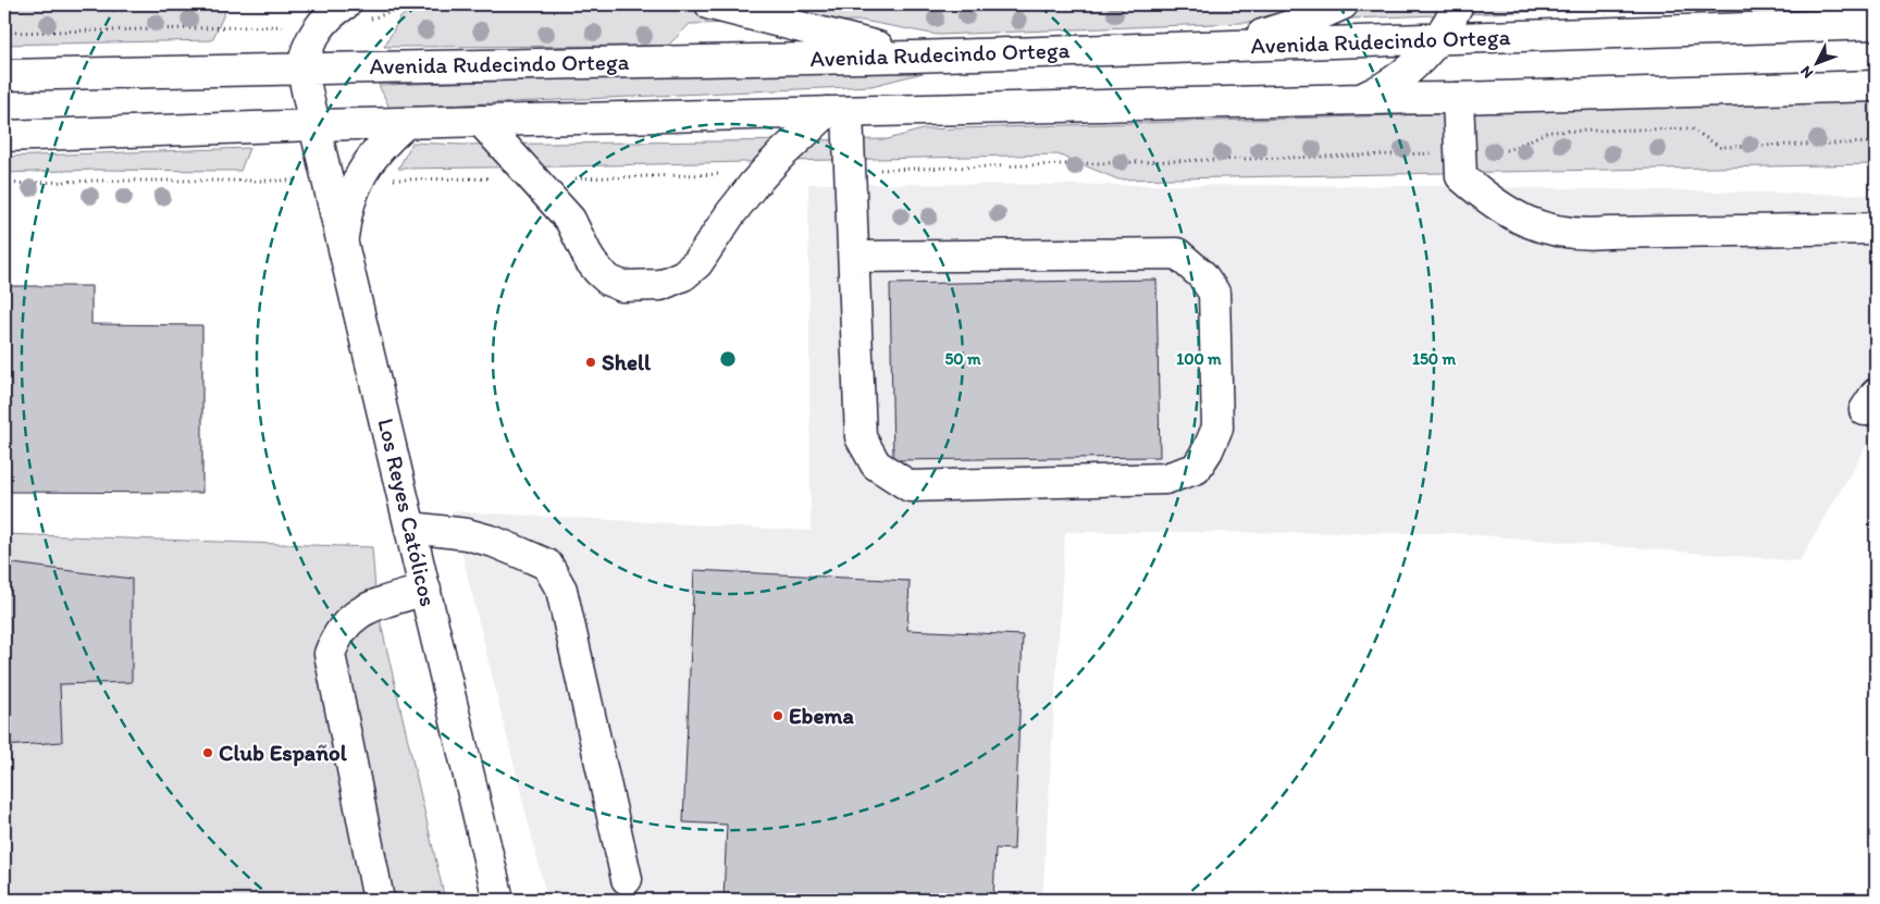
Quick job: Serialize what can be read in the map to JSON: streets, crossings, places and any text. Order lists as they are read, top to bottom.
{
  "streets": {
    "main road": ["Avenida Rudecindo Ortega", "Los Reyes Católicos"]
  },
  "crossings": [
    ["Avenida Rudecindo Ortega", "Los Reyes Católicos"]
  ],
  "places": ["Shell", "Ebema", "Club Español"],
  "north": "bottom left",
  "rings": ["50 m", "100 m", "150 m"]
}
